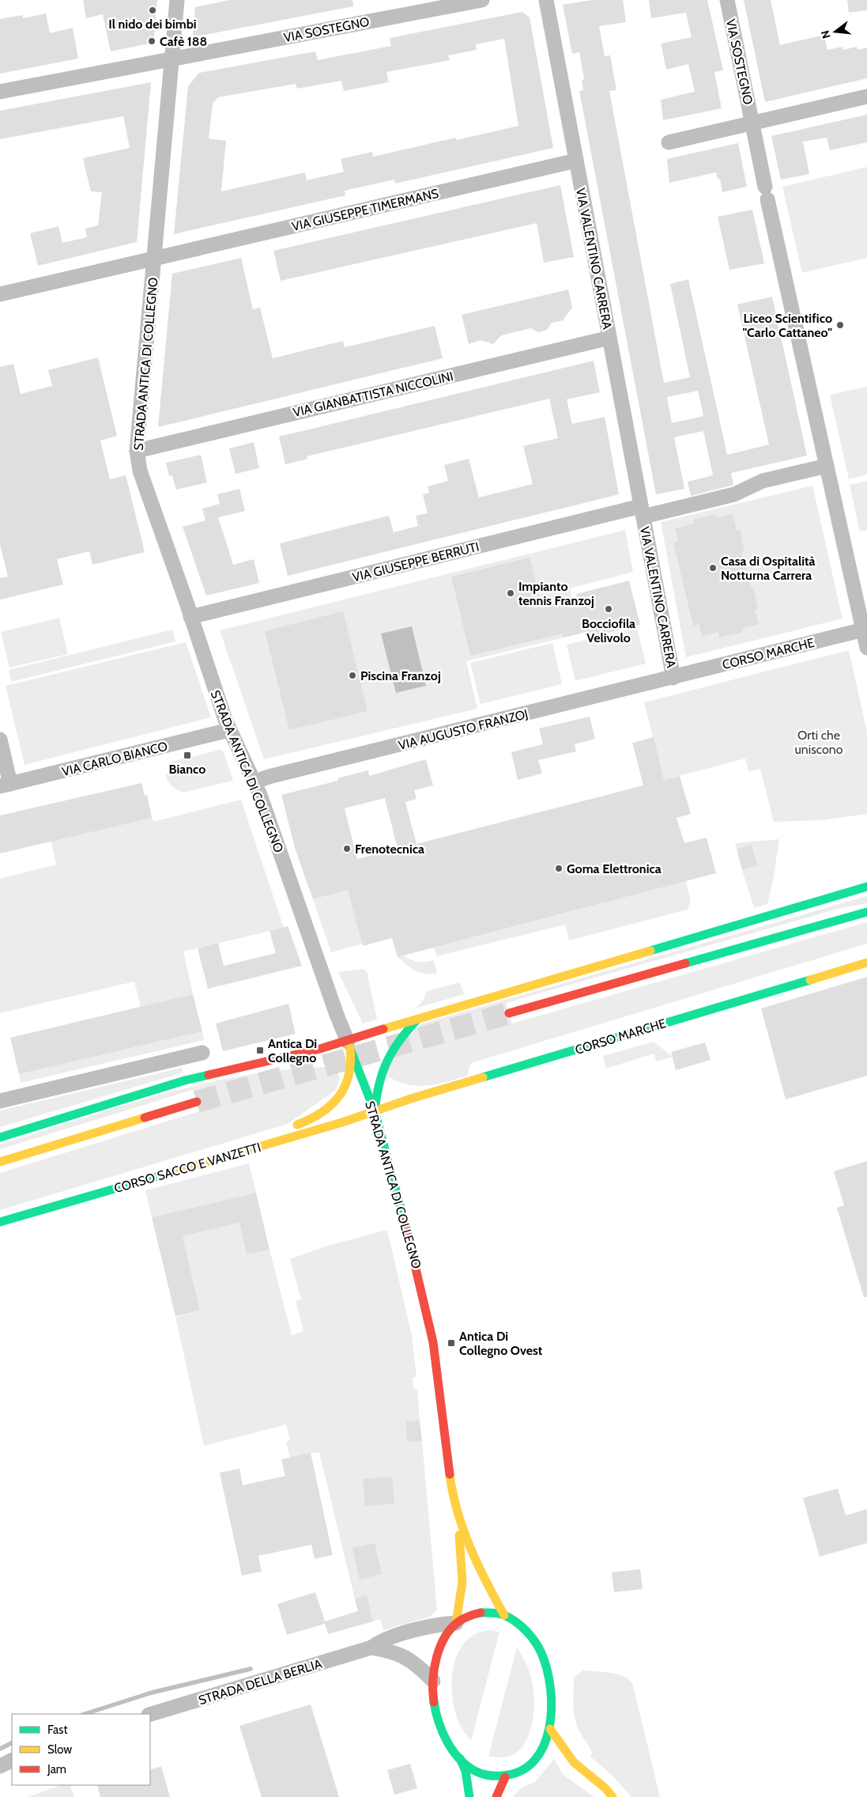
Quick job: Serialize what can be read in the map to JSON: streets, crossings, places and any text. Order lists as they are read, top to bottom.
{
  "streets": {
    "main road": ["STRADA ANTICA DI COLLEGNO", "CORSO MARCHE", "CORSO SACCO E VANZETTI"],
    "street": [
      "VIA SOSTEGNO",
      "VIA GIUSEPPE TIMERMANS",
      "VIA VALENTINO CARRERA",
      "VIA GIANBATTISTA NICCOLINI",
      "VIA GIUSEPPE BERRUTI",
      "VIA AUGUSTO FRANZOJ",
      "VIA CARLO BIANCO",
      "STRADA DELLA BERLIA"
    ]
  },
  "crossings": [
    ["VIA SOSTEGNO", "VIA VALENTINO CARRERA"],
    ["VIA SOSTEGNO", "STRADA ANTICA DI COLLEGNO"],
    ["VIA GIUSEPPE TIMERMANS", "VIA VALENTINO CARRERA"],
    ["VIA GIUSEPPE TIMERMANS", "STRADA ANTICA DI COLLEGNO"],
    ["VIA VALENTINO CARRERA", "VIA GIANBATTISTA NICCOLINI"],
    ["VIA VALENTINO CARRERA", "VIA GIUSEPPE BERRUTI"],
    ["VIA VALENTINO CARRERA", "CORSO MARCHE"],
    ["VIA VALENTINO CARRERA", "VIA AUGUSTO FRANZOJ"],
    ["STRADA ANTICA DI COLLEGNO", "VIA GIANBATTISTA NICCOLINI"],
    ["STRADA ANTICA DI COLLEGNO", "VIA GIUSEPPE BERRUTI"],
    ["STRADA ANTICA DI COLLEGNO", "CORSO MARCHE"],
    ["STRADA ANTICA DI COLLEGNO", "VIA AUGUSTO FRANZOJ"],
    ["STRADA ANTICA DI COLLEGNO", "VIA CARLO BIANCO"],
    ["STRADA ANTICA DI COLLEGNO", "CORSO SACCO E VANZETTI"],
    ["STRADA ANTICA DI COLLEGNO", "STRADA DELLA BERLIA"],
    ["CORSO MARCHE", "VIA AUGUSTO FRANZOJ"],
    ["CORSO MARCHE", "CORSO SACCO E VANZETTI"]
  ],
  "parks": ["Orti che uniscono"],
  "places": {
    "other": [
      "Il nido dei bimbi",
      "Cafè 188",
      "Liceo Scientifico \"Carlo Cattaneo\"",
      "Casa di Ospitalità Notturna Carrera",
      "Impianto tennis Franzoj",
      "Bocciofila Velivolo",
      "Piscina Franzoj",
      "Frenotecnica",
      "Goma Elettronica"
    ],
    "transit": ["Bianco", "Antica Di Collegno", "Antica Di Collegno Ovest"]
  },
  "legend": ["Fast", "Slow", "Jam"],
  "north": "left"
}
